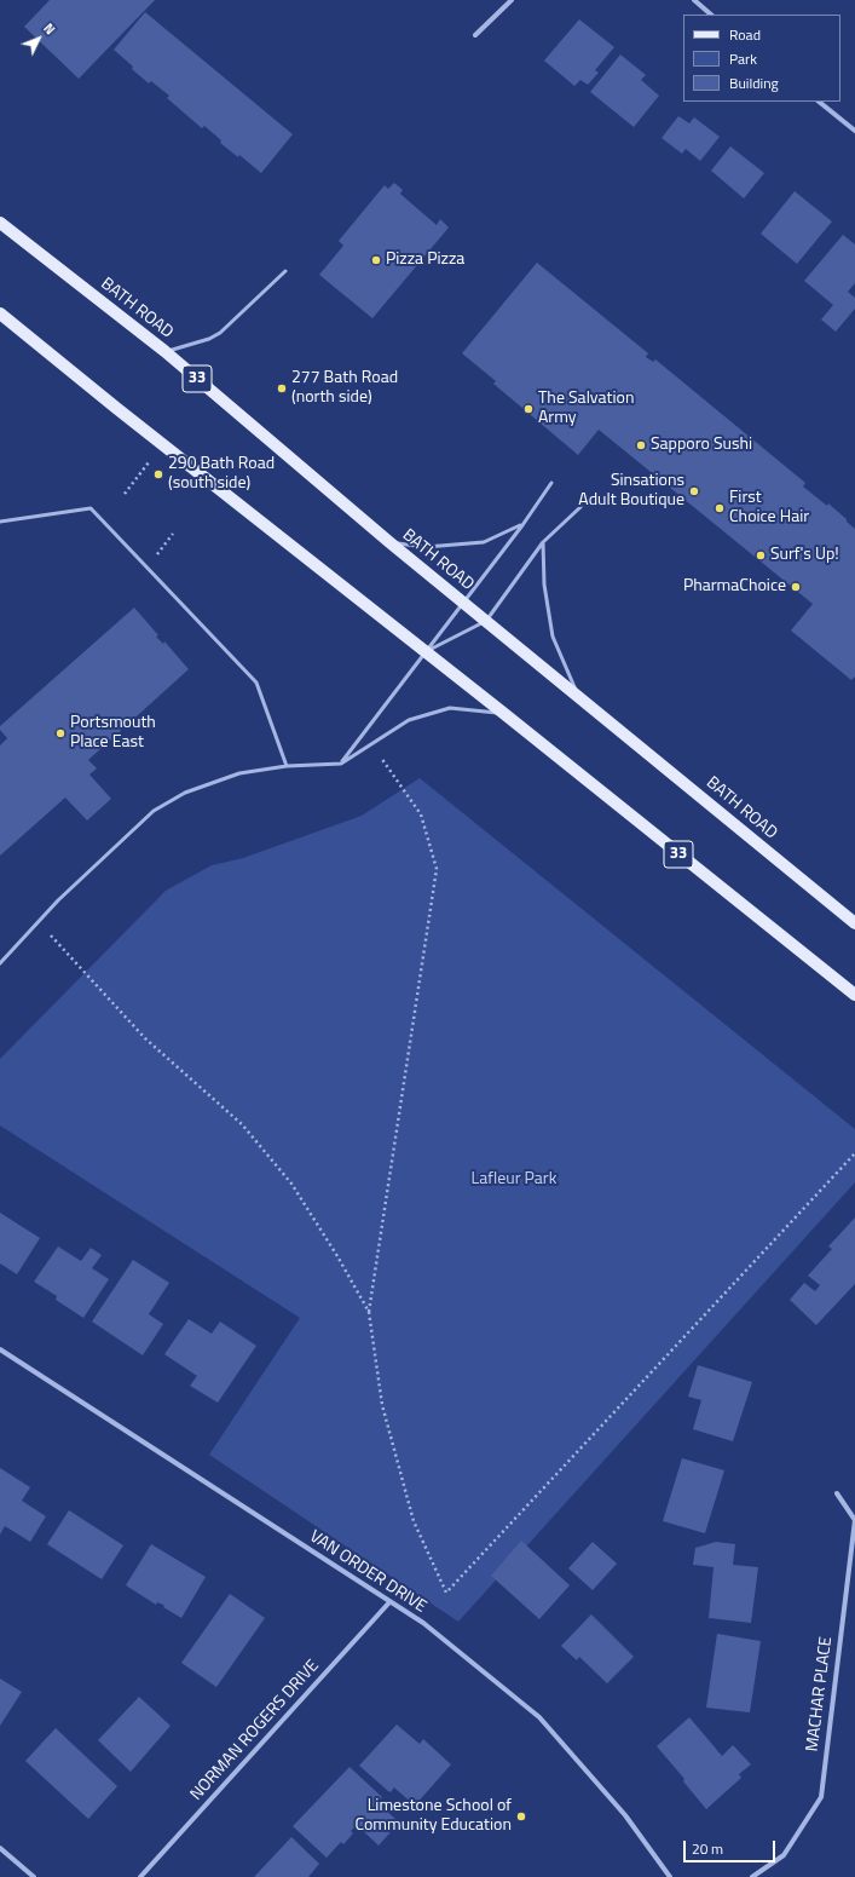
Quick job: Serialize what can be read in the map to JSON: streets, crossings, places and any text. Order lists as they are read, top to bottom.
{
  "streets": {
    "main road": ["BATH ROAD", "33"],
    "street": ["VAN ORDER DRIVE", "MACHAR PLACE", "NORMAN ROGERS DRIVE"]
  },
  "crossings": [
    ["VAN ORDER DRIVE", "NORMAN ROGERS DRIVE"]
  ],
  "parks": ["Lafleur Park"],
  "places": [
    "Pizza Pizza",
    "277 Bath Road (north side)",
    "The Salvation Army",
    "Sapporo Sushi",
    "290 Bath Road (south side)",
    "Sinsations Adult Boutique",
    "First Choice Hair",
    "Surf's Up!",
    "PharmaChoice",
    "Portsmouth Place East",
    "Limestone School of Community Education"
  ],
  "legend": ["Road", "Park", "Building"],
  "scale_bar": "20 m",
  "north": "top right"
}
